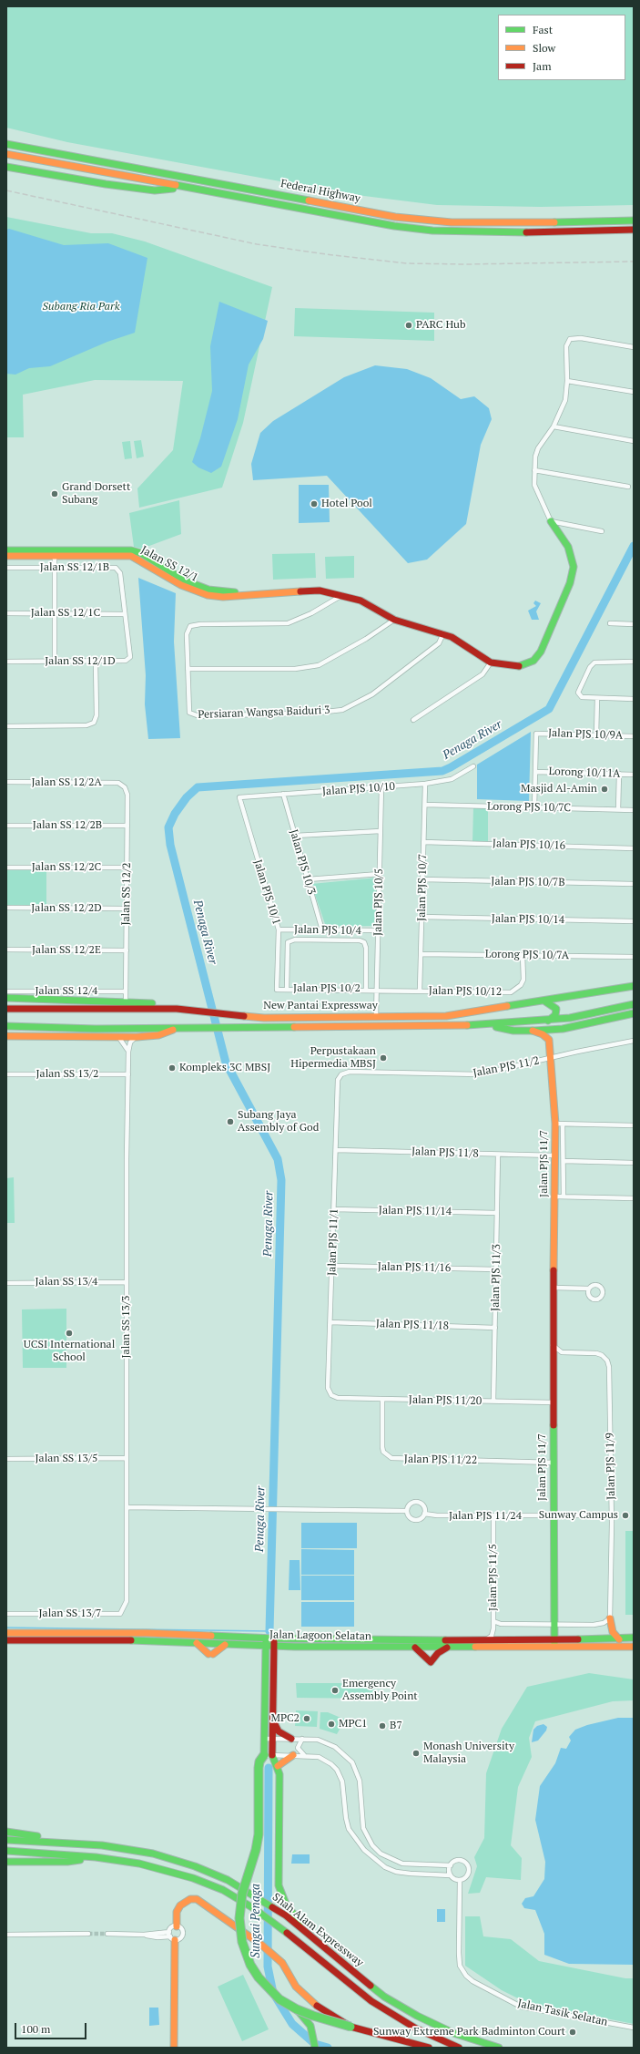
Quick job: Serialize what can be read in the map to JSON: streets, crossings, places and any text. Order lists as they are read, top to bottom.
{
  "streets": {
    "main road": [
      "Federal Highway",
      "Jalan SS 12/1",
      "New Pantai Expressway",
      "Jalan PJS 11/7",
      "Jalan Lagoon Selatan",
      "Shah Alam Expressway"
    ],
    "street": [
      "Jalan SS 12/1B",
      "Jalan SS 12/1C",
      "Jalan SS 12/1D",
      "Persiaran Wangsa Baiduri 3",
      "Jalan PJS 10/9A",
      "Lorong 10/11A",
      "Jalan SS 12/2A",
      "Jalan PJS 10/10",
      "Lorong PJS 10/7C",
      "Jalan SS 12/2B",
      "Jalan PJS 10/16",
      "Jalan PJS 10/3",
      "Jalan SS 12/2C",
      "Jalan PJS 10/7B",
      "Jalan PJS 10/7",
      "Jalan PJS 10/1",
      "Jalan SS 12/2",
      "Jalan PJS 10/5",
      "Jalan SS 12/2D",
      "Jalan PJS 10/14",
      "Jalan PJS 10/4",
      "Jalan SS 12/2E",
      "Lorong PJS 10/7A",
      "Jalan PJS 10/2",
      "Jalan SS 12/4",
      "Jalan PJS 10/12",
      "Jalan PJS 11/2",
      "Jalan SS 13/2",
      "Jalan PJS 11/8",
      "Jalan PJS 11/14",
      "Jalan PJS 11/1",
      "Jalan PJS 11/16",
      "Jalan PJS 11/3",
      "Jalan SS 13/4",
      "Jalan PJS 11/18",
      "Jalan SS 13/3",
      "Jalan PJS 11/20",
      "Jalan SS 13/5",
      "Jalan PJS 11/22",
      "Jalan PJS 11/9",
      "Jalan PJS 11/24",
      "Jalan PJS 11/5",
      "Jalan SS 13/7",
      "Jalan Tasik Selatan"
    ]
  },
  "crossings": [
    ["Jalan SS 12/1", "Persiaran Wangsa Baiduri 3"],
    ["Jalan SS 12/1B", "Jalan SS 12/1C"],
    ["Jalan SS 12/1B", "Jalan SS 12/1D"],
    ["Jalan SS 12/1C", "Jalan SS 12/1D"],
    ["Jalan PJS 10/9A", "Lorong 10/11A"],
    ["Jalan SS 12/2A", "Jalan SS 12/2"],
    ["Jalan PJS 10/10", "Jalan PJS 10/3"],
    ["Jalan PJS 10/10", "Jalan PJS 10/7"],
    ["Jalan PJS 10/10", "Jalan PJS 10/1"],
    ["Jalan PJS 10/10", "Jalan PJS 10/5"],
    ["Lorong PJS 10/7C", "Jalan PJS 10/7"],
    ["Jalan SS 12/2B", "Jalan SS 12/2"],
    ["Jalan PJS 10/16", "Jalan PJS 10/7"],
    ["Jalan PJS 10/3", "Jalan PJS 10/4"],
    ["Jalan SS 12/2C", "Jalan SS 12/2"],
    ["Jalan PJS 10/7B", "Jalan PJS 10/7"],
    ["Jalan PJS 10/7", "Jalan PJS 10/14"],
    ["Jalan PJS 10/7", "Lorong PJS 10/7A"],
    ["Jalan PJS 10/7", "Jalan PJS 10/12"],
    ["Jalan PJS 10/1", "Jalan PJS 10/4"],
    ["Jalan PJS 10/1", "Jalan PJS 10/2"],
    ["Jalan SS 12/2", "Jalan SS 12/2D"],
    ["Jalan SS 12/2", "Jalan SS 12/2E"],
    ["Jalan SS 12/2", "Jalan SS 12/4"],
    ["Jalan PJS 10/5", "Jalan PJS 10/4"],
    ["Jalan PJS 10/5", "Jalan PJS 10/2"],
    ["Jalan PJS 10/5", "Jalan PJS 10/12"],
    ["Jalan PJS 10/5", "New Pantai Expressway"],
    ["Lorong PJS 10/7A", "Jalan PJS 10/12"],
    ["Jalan PJS 10/2", "Jalan PJS 10/12"],
    ["Jalan PJS 11/2", "Jalan PJS 11/7"],
    ["Jalan PJS 11/2", "Jalan PJS 11/1"],
    ["Jalan SS 13/2", "Jalan SS 13/3"],
    ["Jalan PJS 11/8", "Jalan PJS 11/7"],
    ["Jalan PJS 11/8", "Jalan PJS 11/1"],
    ["Jalan PJS 11/8", "Jalan PJS 11/3"],
    ["Jalan PJS 11/7", "Jalan PJS 11/20"],
    ["Jalan PJS 11/7", "Jalan PJS 11/22"],
    ["Jalan PJS 11/7", "Jalan PJS 11/24"],
    ["Jalan PJS 11/7", "Jalan PJS 11/5"],
    ["Jalan PJS 11/7", "Jalan Lagoon Selatan"],
    ["Jalan PJS 11/14", "Jalan PJS 11/1"],
    ["Jalan PJS 11/14", "Jalan PJS 11/3"],
    ["Jalan PJS 11/1", "Jalan PJS 11/16"],
    ["Jalan PJS 11/1", "Jalan PJS 11/18"],
    ["Jalan PJS 11/1", "Jalan PJS 11/20"],
    ["Jalan PJS 11/16", "Jalan PJS 11/3"],
    ["Jalan PJS 11/3", "Jalan PJS 11/18"],
    ["Jalan PJS 11/3", "Jalan PJS 11/20"],
    ["Jalan SS 13/4", "Jalan SS 13/3"],
    ["Jalan SS 13/3", "Jalan SS 13/5"],
    ["Jalan SS 13/3", "Jalan SS 13/7"],
    ["Jalan PJS 11/20", "Jalan PJS 11/22"],
    ["Jalan PJS 11/9", "Jalan PJS 11/24"],
    ["Jalan PJS 11/24", "Jalan PJS 11/5"]
  ],
  "water": ["Penaga River", "Sungai Penaga"],
  "parks": ["Subang Ria Park"],
  "places": [
    "PARC Hub",
    "Grand Dorsett Subang",
    "Hotel Pool",
    "Masjid Al-Amin",
    "Perpustakaan Hipermedia MBSJ",
    "Kompleks 3C MBSJ",
    "Subang Jaya Assembly of God",
    "UCSI International School",
    "Sunway Campus",
    "Emergency Assembly Point",
    "MPC2",
    "MPC1",
    "B7",
    "Monash University Malaysia",
    "Sunway Extreme Park Badminton Court"
  ],
  "legend": ["Fast", "Slow", "Jam"],
  "scale_bar": "100 m"
}
